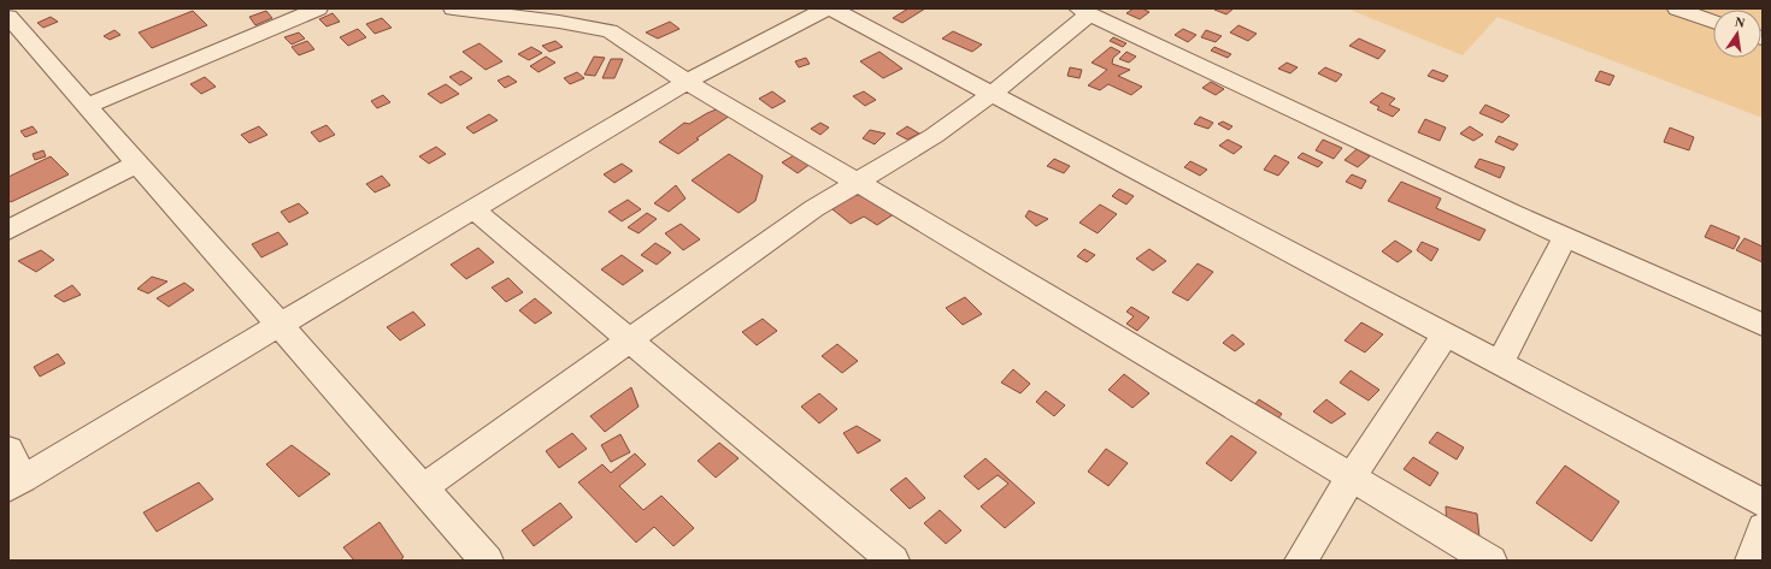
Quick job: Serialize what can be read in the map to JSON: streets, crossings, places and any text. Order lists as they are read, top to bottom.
{
  "north": "top"
}
